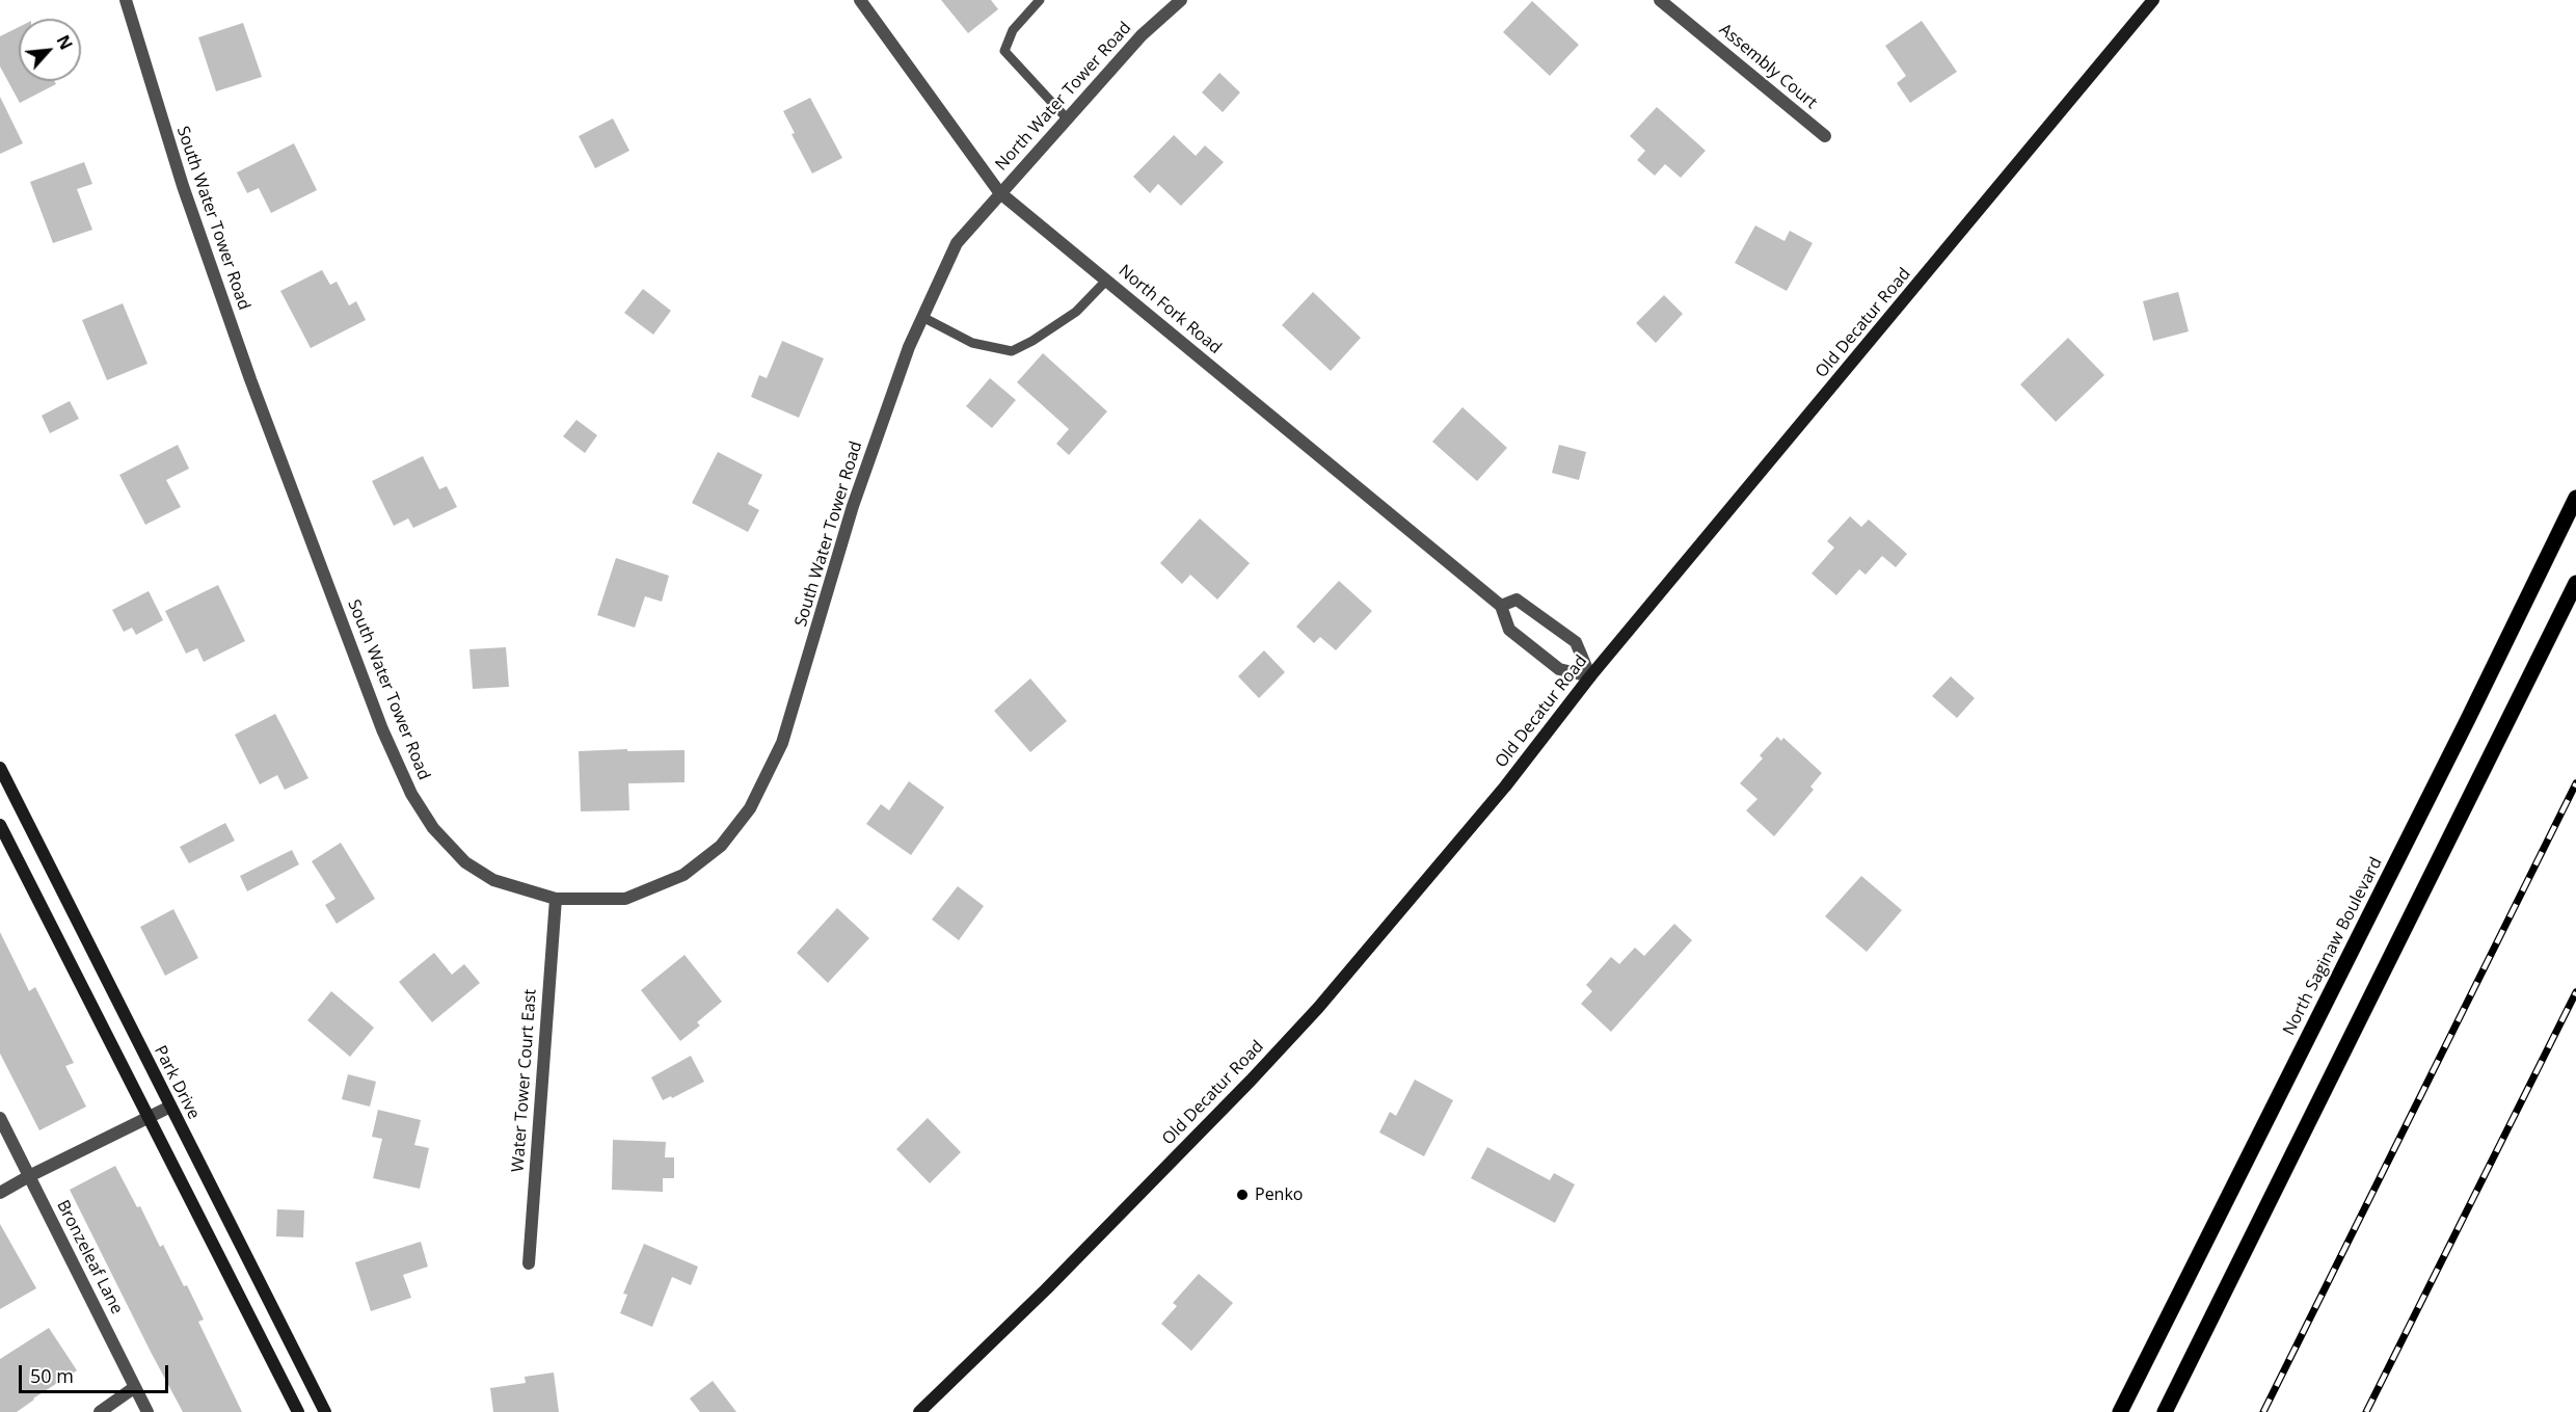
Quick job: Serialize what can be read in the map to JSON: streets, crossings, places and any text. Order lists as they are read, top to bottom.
{
  "streets": {
    "main road": ["North Saginaw Boulevard"],
    "street": [
      "Assembly Court",
      "North Water Tower Road",
      "South Water Tower Road",
      "North Fork Road",
      "Old Decatur Road",
      "Water Tower Court East",
      "Park Drive",
      "Bronzeleaf Lane"
    ]
  },
  "crossings": [
    ["North Water Tower Road", "South Water Tower Road"],
    ["North Water Tower Road", "North Fork Road"],
    ["South Water Tower Road", "North Fork Road"],
    ["South Water Tower Road", "Water Tower Court East"],
    ["North Fork Road", "Old Decatur Road"]
  ],
  "places": ["Penko"],
  "scale_bar": "50 m",
  "north": "top right"
}
